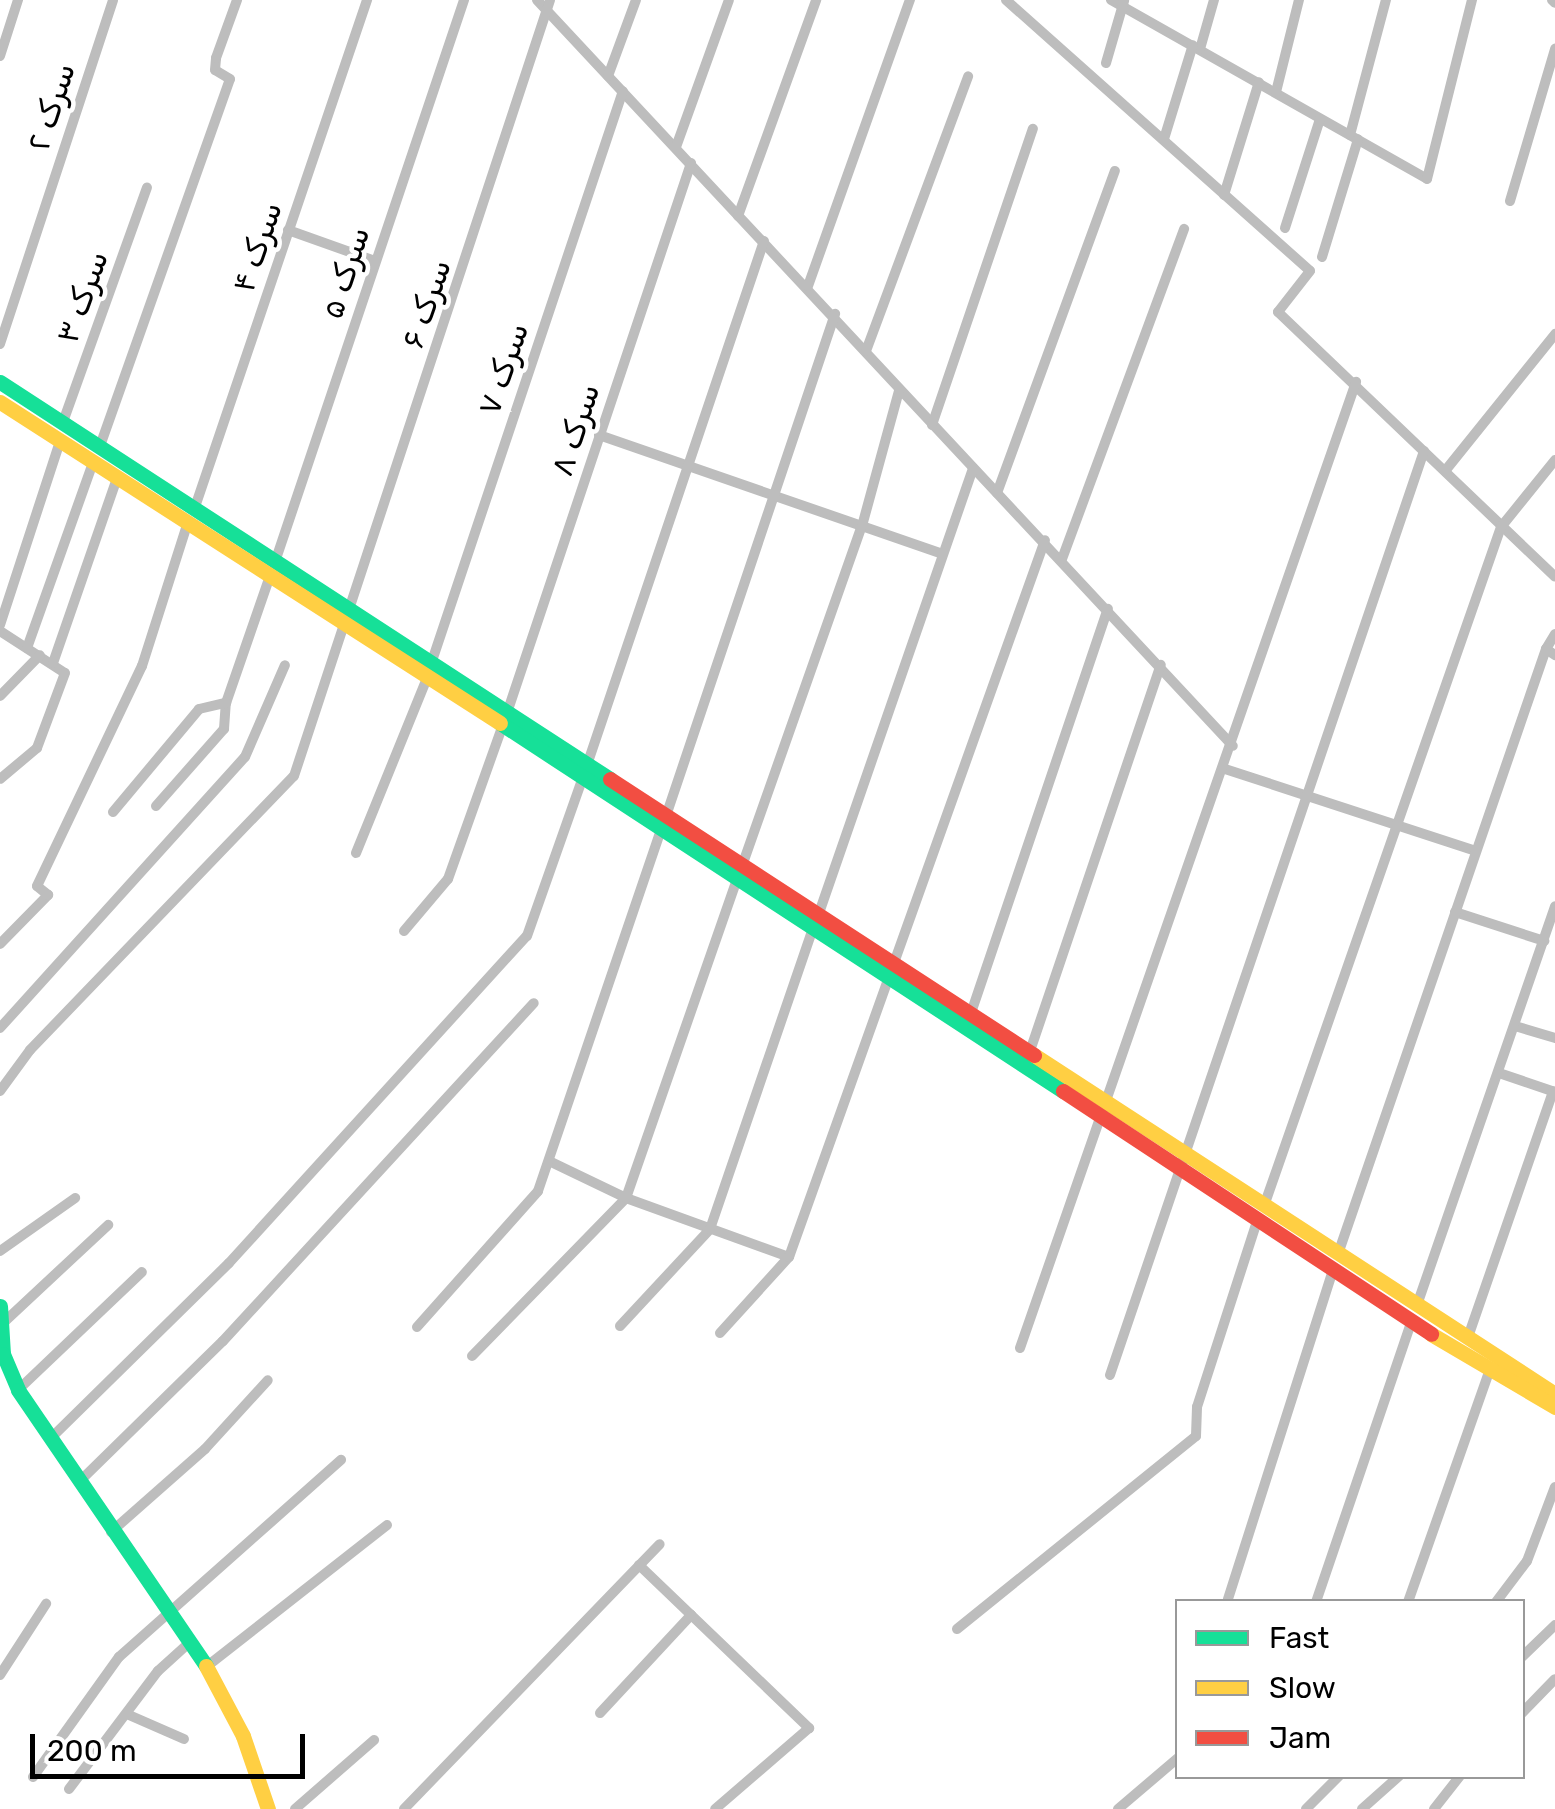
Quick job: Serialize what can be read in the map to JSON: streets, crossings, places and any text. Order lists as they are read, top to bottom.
{
  "streets": {
    "street": [
      "سرک ۲",
      "سرک ۴",
      "سرک ۵",
      "سرک ۳",
      "سرک ۶",
      "سرک ۷",
      "سرک ۸"
    ]
  },
  "legend": ["Fast", "Slow", "Jam"],
  "scale_bar": "200 m"
}
